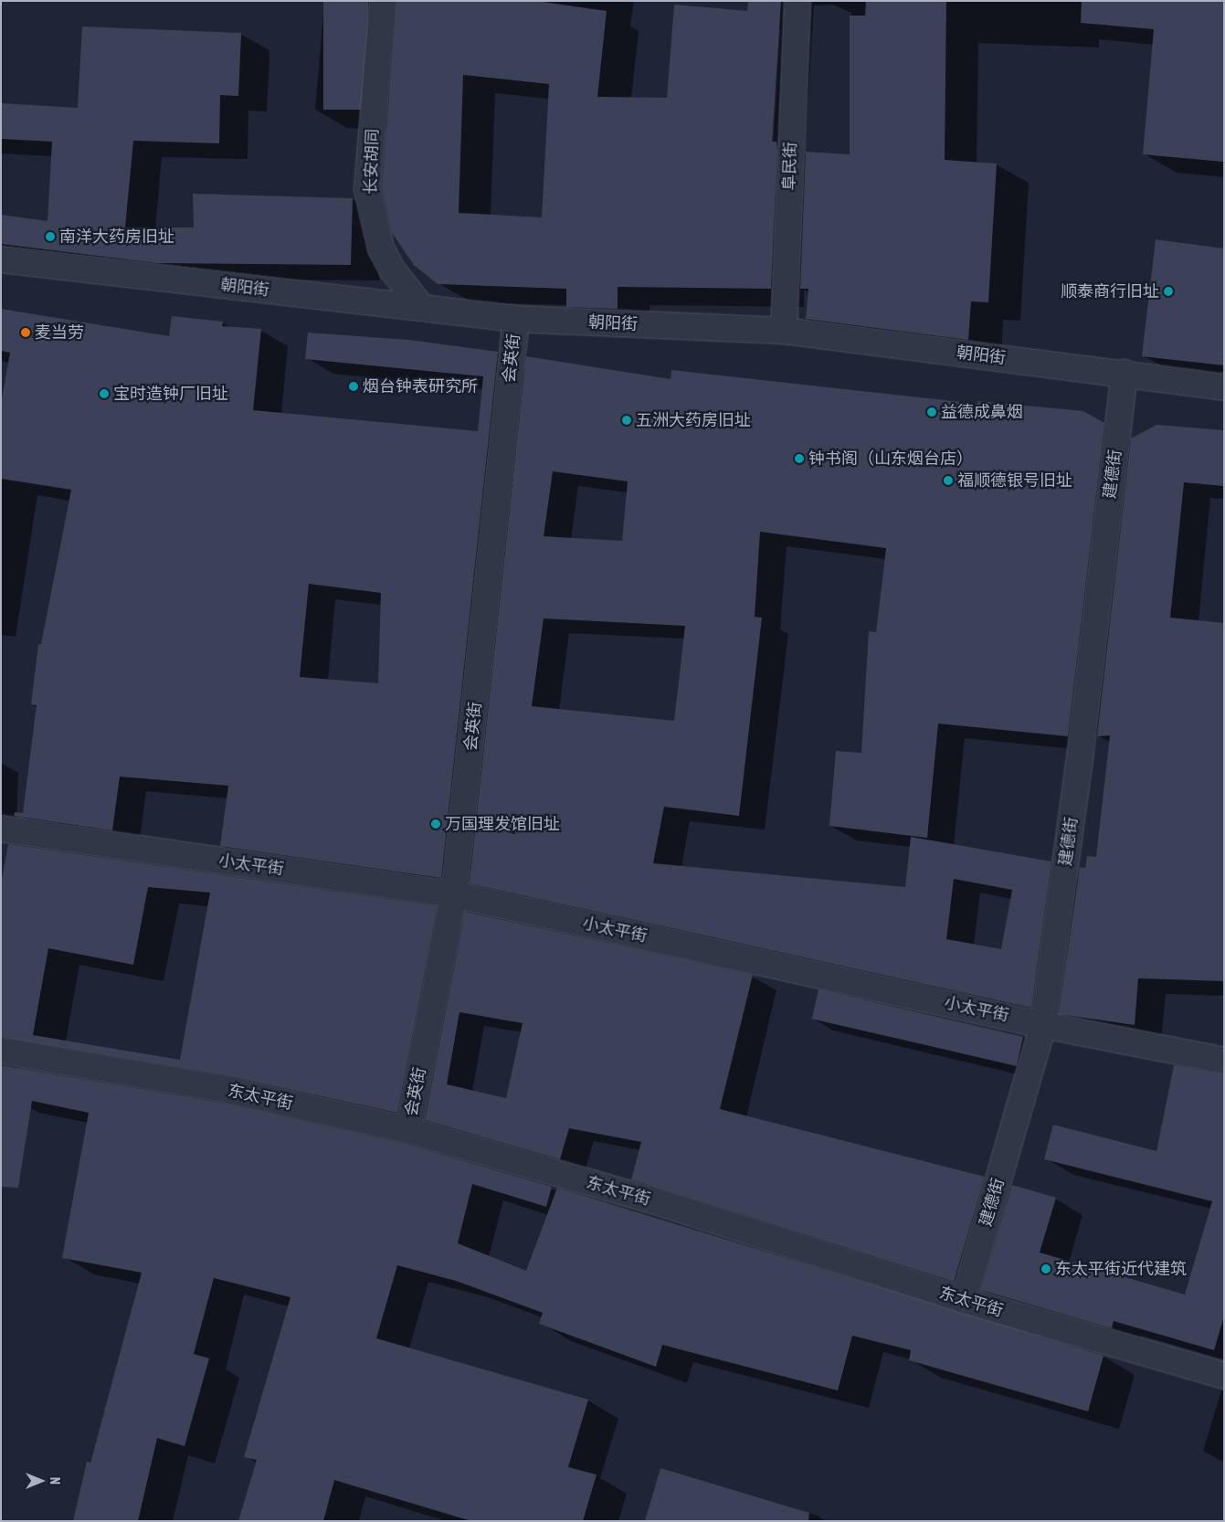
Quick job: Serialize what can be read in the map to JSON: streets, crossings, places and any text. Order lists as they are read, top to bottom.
{
  "streets": {
    "street": [
      "长安胡同",
      "阜民街",
      "朝阳街",
      "会英街",
      "建德街",
      "小太平街",
      "东太平街"
    ]
  },
  "crossings": [
    ["长安胡同", "朝阳街"],
    ["阜民街", "朝阳街"],
    ["朝阳街", "会英街"],
    ["朝阳街", "建德街"],
    ["会英街", "小太平街"],
    ["会英街", "东太平街"],
    ["建德街", "小太平街"],
    ["建德街", "东太平街"]
  ],
  "places": [
    "南洋大药房旧址",
    "顺泰商行旧址",
    "麦当劳",
    "烟台钟表研究所",
    "宝时造钟厂旧址",
    "益德成鼻烟",
    "五洲大药房旧址",
    "钟书阁（山东烟台店）",
    "福顺德银号旧址",
    "万国理发馆旧址",
    "东太平街近代建筑"
  ],
  "north": "right"
}
